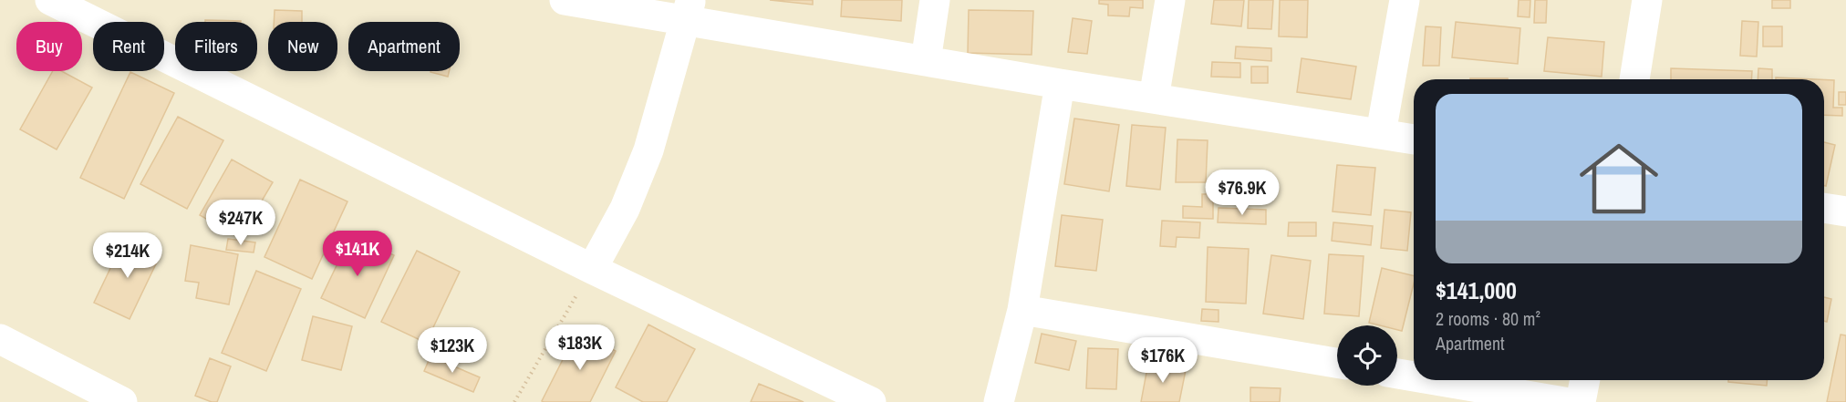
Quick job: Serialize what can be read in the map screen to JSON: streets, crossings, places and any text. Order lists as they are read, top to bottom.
{
  "page": {
    "chip": [
      "Buy",
      "Rent",
      "Filters",
      "New",
      "Apartment"
    ],
    "list": [
      {
        "name": "$141,000",
        "note": "2 rooms · 80 m² · Apartment"
      }
    ],
    "price": [
      "$76.9K",
      "$247K",
      "$141K",
      "$214K",
      "$183K",
      "$123K",
      "$176K"
    ]
  }
}
